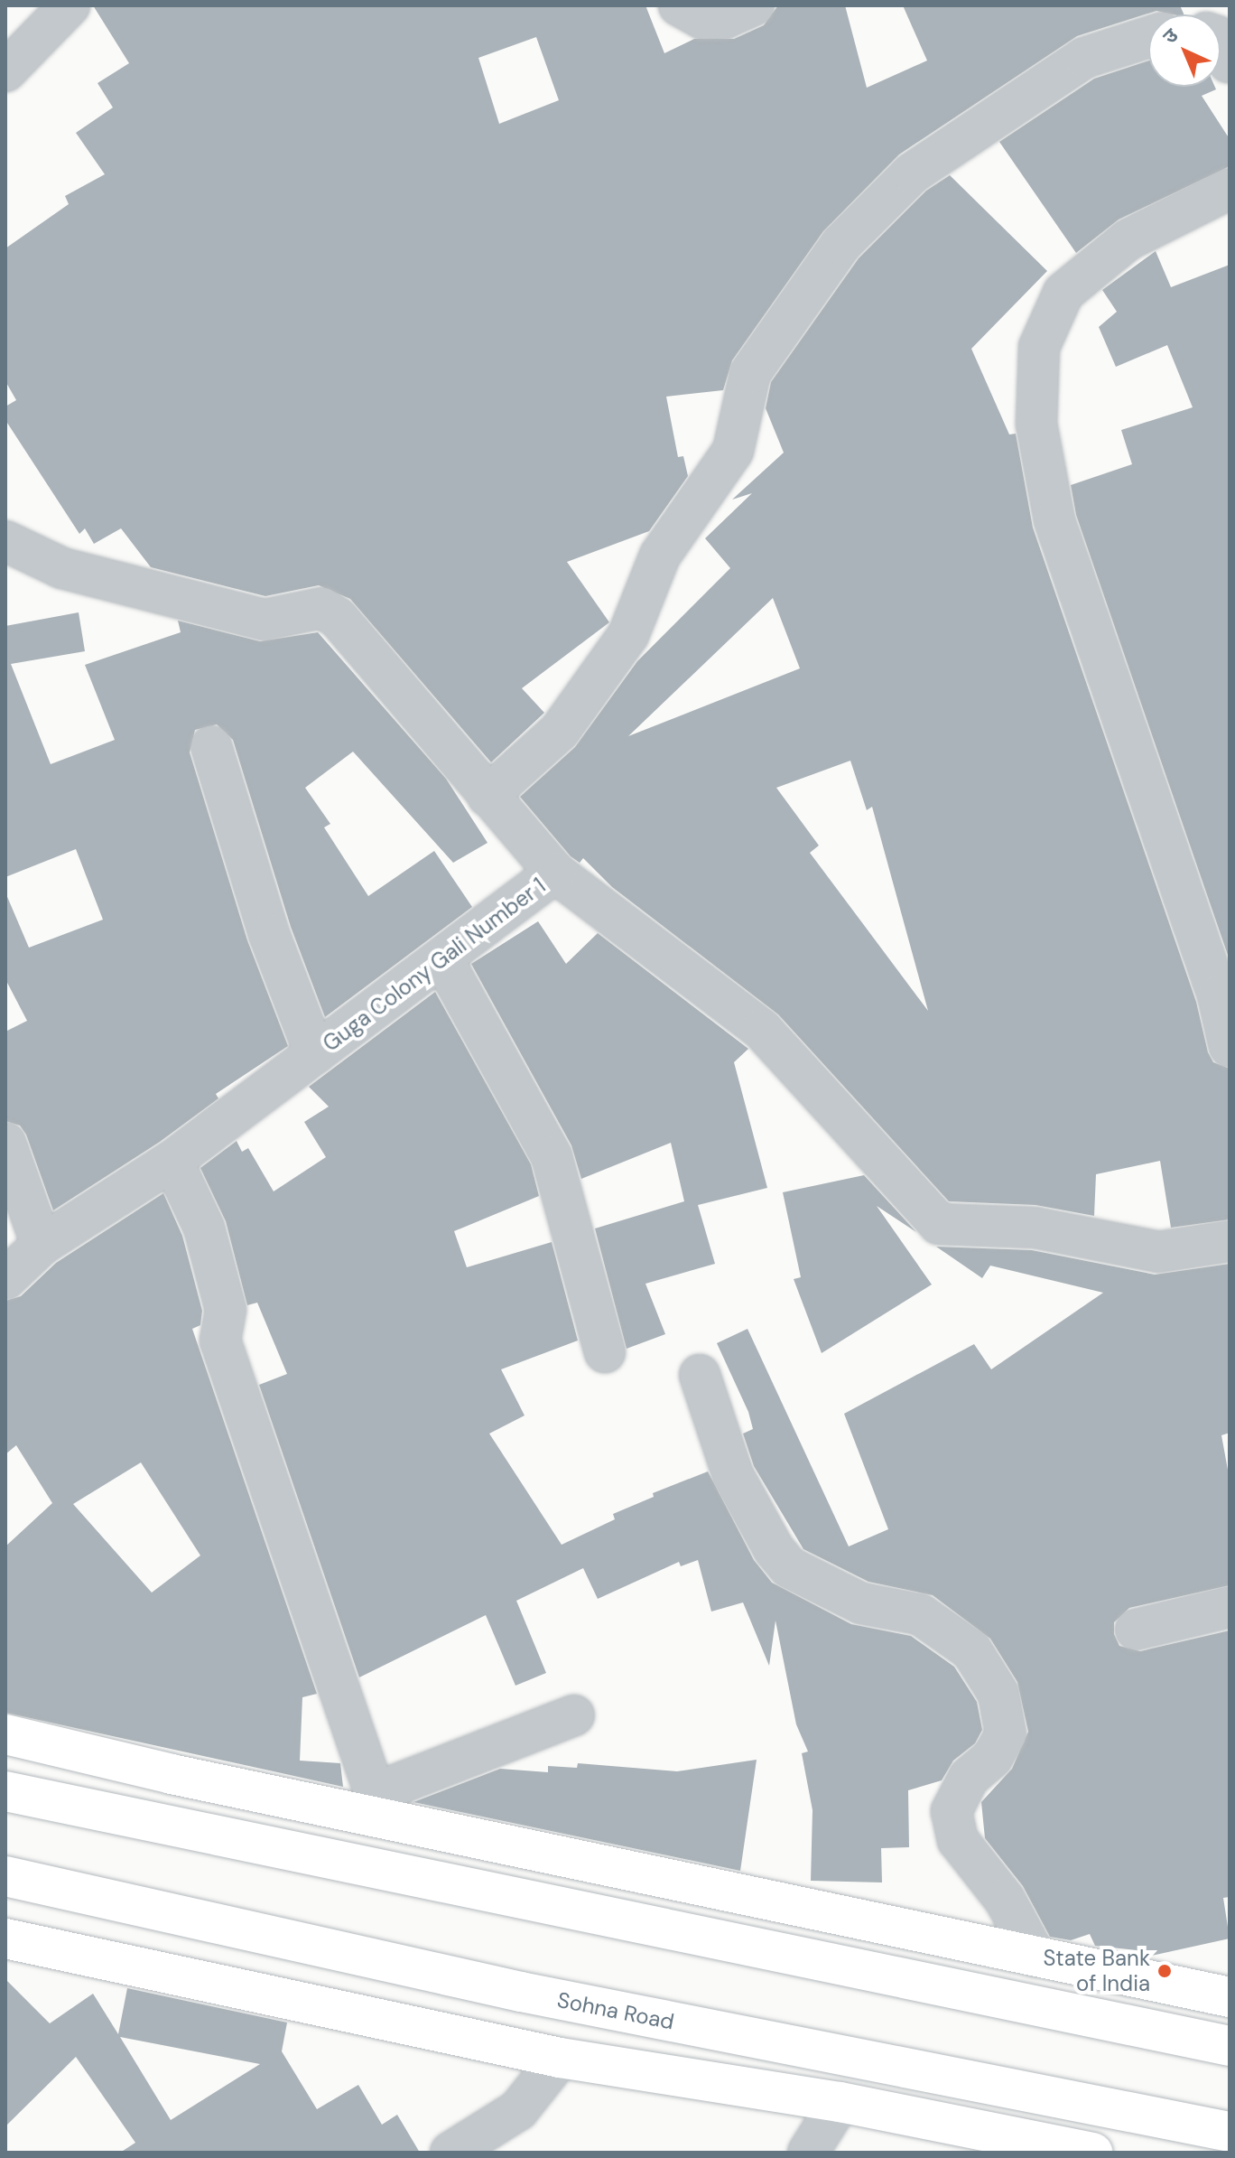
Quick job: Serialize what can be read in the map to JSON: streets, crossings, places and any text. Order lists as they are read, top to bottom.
{
  "streets": {
    "main road": ["Sohna Road"],
    "street": ["Guga Colony Gali Number 1"]
  },
  "places": ["State Bank of India"],
  "north": "top left"
}
